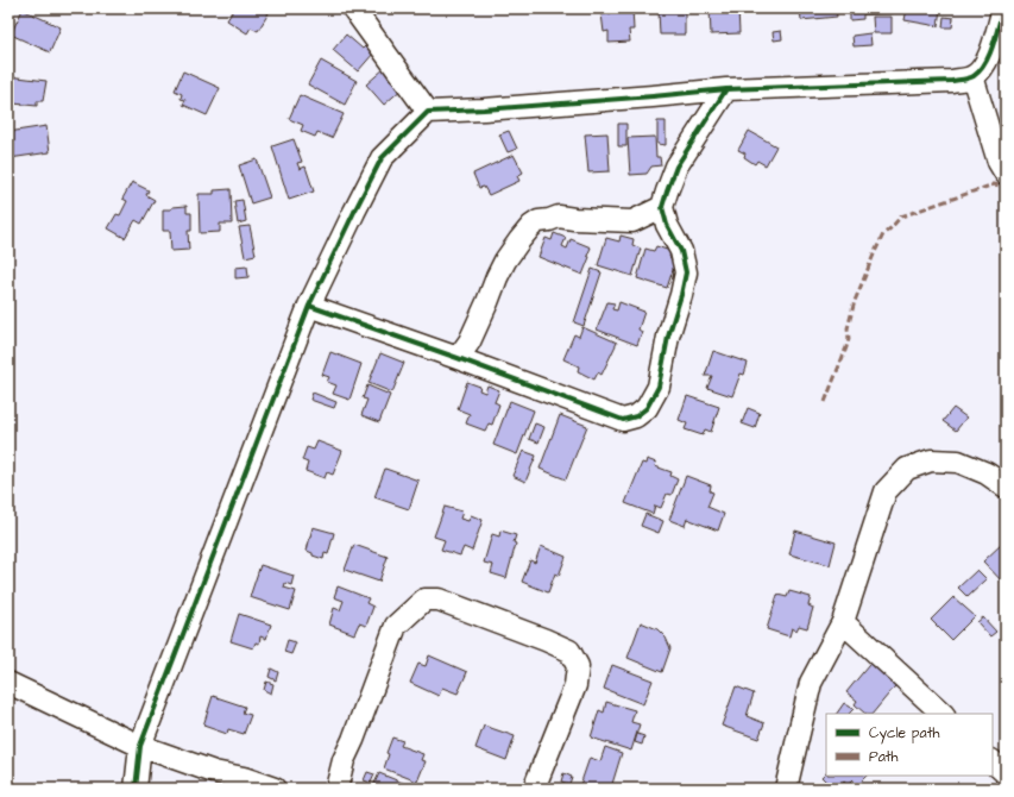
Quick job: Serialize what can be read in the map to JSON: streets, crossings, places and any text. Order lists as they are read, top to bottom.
{
  "legend": ["Cycle path", "Path"]
}
